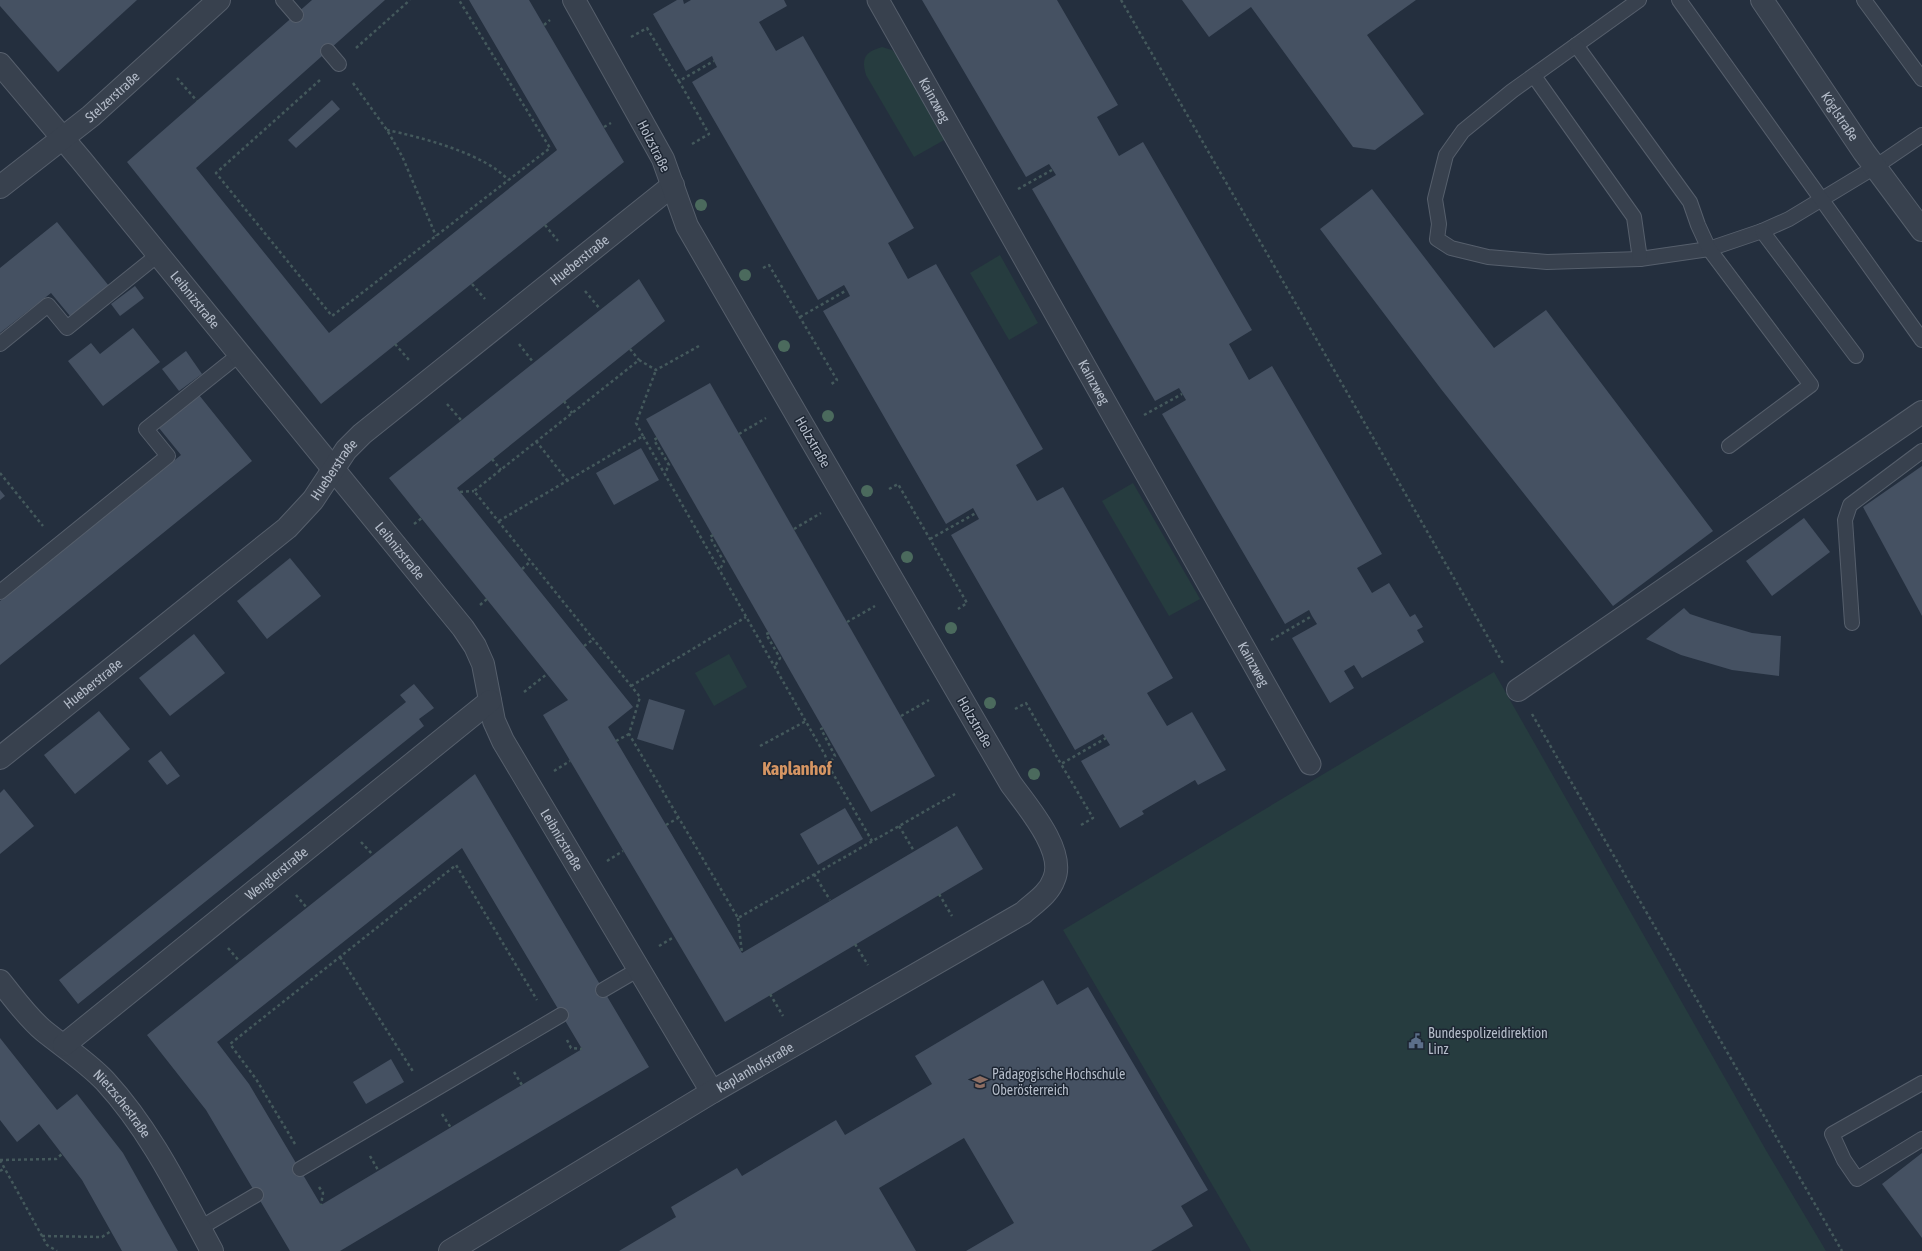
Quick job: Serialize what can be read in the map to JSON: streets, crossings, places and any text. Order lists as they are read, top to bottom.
{
  "streets": {
    "street": [
      "Stelzerstraße",
      "Kainzweg",
      "Köglstraße",
      "Holzstraße",
      "Hueberstraße",
      "Leibnizstraße",
      "Wenglerstraße",
      "Kaplanhofstraße",
      "Nietzschestraße"
    ]
  },
  "crossings": [
    ["Stelzerstraße", "Leibnizstraße"],
    ["Holzstraße", "Hueberstraße"],
    ["Holzstraße", "Kaplanhofstraße"],
    ["Hueberstraße", "Leibnizstraße"],
    ["Leibnizstraße", "Wenglerstraße"],
    ["Leibnizstraße", "Kaplanhofstraße"],
    ["Wenglerstraße", "Nietzschestraße"]
  ],
  "districts": ["Kaplanhof"],
  "places": {
    "public building": ["Bundespolizeidirektion Linz"],
    "school or university": ["Pädagogische Hochschule Oberösterreich"]
  }
}
